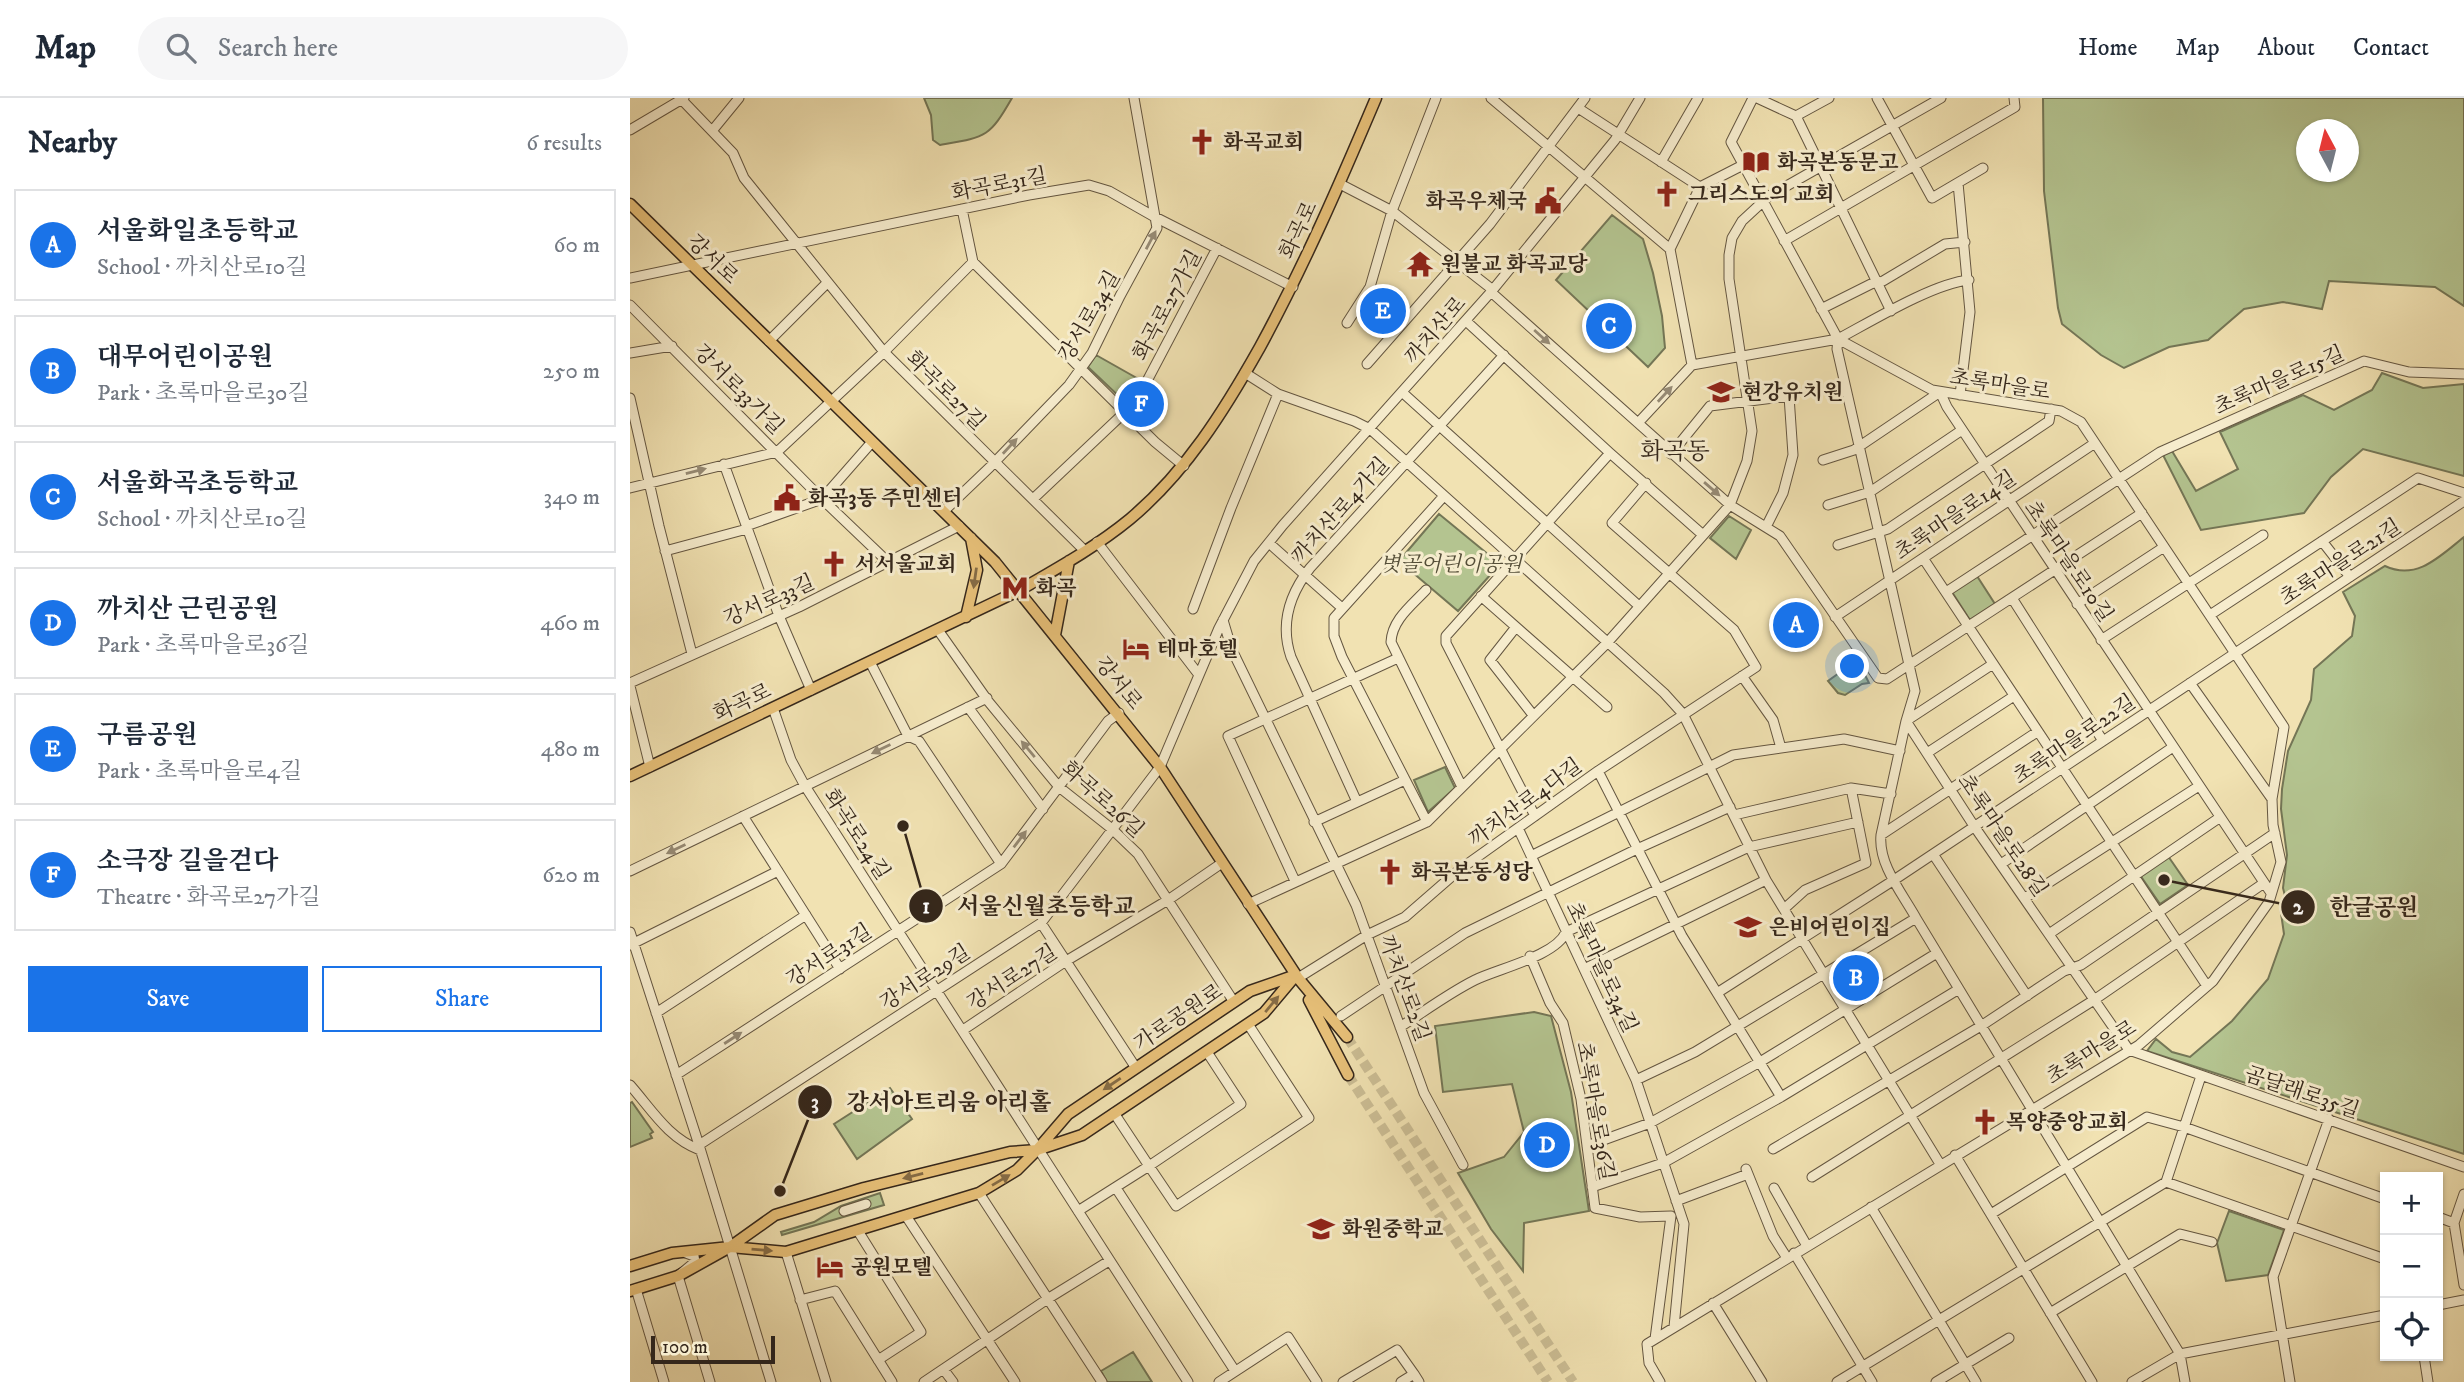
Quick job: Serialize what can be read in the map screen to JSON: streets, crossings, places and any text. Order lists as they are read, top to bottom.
{
  "streets": {
    "main road": ["화곡로", "강서로", "가로공원로"],
    "street": [
      "화곡로31길",
      "화곡로27가길",
      "강서로34길",
      "까치산로",
      "초록마을로15길",
      "초록마을로",
      "강서로33가길",
      "화곡로27길",
      "까치산로4가길",
      "초록마을로14길",
      "초록마을로10길",
      "초록마을로21길",
      "강서로33길",
      "초록마을로22길",
      "화곡로26길",
      "까치산로4다길",
      "화곡로24길",
      "초록마을로28길",
      "강서로31길",
      "초록마을로34길",
      "강서로29길",
      "강서로27길",
      "까치산로2길",
      "곰달래로35길",
      "초록마을로36길"
    ]
  },
  "crossings": [
    ["화곡로31길", "화곡로"],
    ["화곡로31길", "강서로"],
    ["화곡로31길", "화곡로27가길"],
    ["화곡로31길", "강서로34길"],
    ["화곡로31길", "화곡로27길"],
    ["화곡로", "강서로"],
    ["화곡로", "화곡로27길"],
    ["화곡로", "화곡로26길"],
    ["화곡로", "화곡로24길"],
    ["강서로", "강서로34길"],
    ["강서로", "까치산로"],
    ["강서로", "강서로33길"],
    ["강서로", "까치산로4다길"],
    ["강서로", "강서로31길"],
    ["강서로", "강서로29길"],
    ["강서로", "강서로27길"],
    ["강서로", "가로공원로"],
    ["화곡로27가길", "화곡로27길"],
    ["강서로34길", "화곡로27길"],
    ["까치산로", "강서로29길"],
    ["까치산로", "까치산로2길"],
    ["초록마을로15길", "초록마을로"],
    ["초록마을로15길", "초록마을로10길"],
    ["초록마을로", "초록마을로14길"],
    ["초록마을로", "초록마을로10길"],
    ["초록마을로", "초록마을로21길"],
    ["초록마을로", "초록마을로22길"],
    ["초록마을로", "초록마을로28길"],
    ["초록마을로", "초록마을로34길"],
    ["초록마을로", "곰달래로35길"],
    ["강서로33가길", "강서로33길"],
    ["초록마을로14길", "초록마을로10길"],
    ["초록마을로10길", "초록마을로22길"],
    ["초록마을로21길", "초록마을로22길"],
    ["초록마을로22길", "까치산로4다길"],
    ["초록마을로22길", "초록마을로28길"],
    ["화곡로26길", "강서로31길"],
    ["화곡로26길", "강서로29길"],
    ["화곡로26길", "강서로27길"],
    ["화곡로26길", "가로공원로"],
    ["까치산로4다길", "초록마을로34길"],
    ["까치산로4다길", "까치산로2길"],
    ["까치산로4다길", "가로공원로"],
    ["화곡로24길", "강서로31길"],
    ["화곡로24길", "강서로29길"],
    ["화곡로24길", "강서로27길"],
    ["화곡로24길", "가로공원로"],
    ["초록마을로28길", "곰달래로35길"],
    ["초록마을로34길", "초록마을로36길"]
  ],
  "one_way": ["강서로34길"],
  "districts": ["화곡동"],
  "parks": ["볏골어린이공원"],
  "places": {
    "church": [
      "화곡교회",
      "그리스도의 교회",
      "서서울교회",
      "화곡본동성당",
      "목양중앙교회"
    ],
    "library": ["화곡본동문고"],
    "public building": ["화곡우체국", "화곡3동 주민센터"],
    "temple": ["원불교 화곡교당"],
    "school or university": ["현강유치원", "은비어린이집", "화원중학교"],
    "metro station": ["화곡"],
    "hotel": ["테마호텔", "공원모텔"],
    "other": ["서울신월초등학교", "한글공원", "강서아트리움 아리홀"]
  },
  "scale_bar": "100 m",
  "north": "top",
  "page": {
    "header": "Map",
    "search": "Search here",
    "nav": [
      "Home",
      "Map",
      "About",
      "Contact"
    ],
    "heading": ["Nearby", "6 results"],
    "list": [
      {
        "mark": "A",
        "name": "서울화일초등학교",
        "note": "School · 까치산로10길",
        "value": "60 m"
      },
      {
        "mark": "B",
        "name": "대무어린이공원",
        "note": "Park · 초록마을로30길",
        "value": "250 m"
      },
      {
        "mark": "C",
        "name": "서울화곡초등학교",
        "note": "School · 까치산로10길",
        "value": "340 m"
      },
      {
        "mark": "D",
        "name": "까치산 근린공원",
        "note": "Park · 초록마을로36길",
        "value": "460 m"
      },
      {
        "mark": "E",
        "name": "구름공원",
        "note": "Park · 초록마을로4길",
        "value": "480 m"
      },
      {
        "mark": "F",
        "name": "소극장 길을걷다",
        "note": "Theatre · 화곡로27가길",
        "value": "620 m"
      }
    ],
    "pins": [
      "E",
      "C",
      "F",
      "A",
      "B",
      "D"
    ],
    "buttons": ["Save", "Share"],
    "map_buttons": ["+", "−"],
    "scale": "100 m"
  }
}
